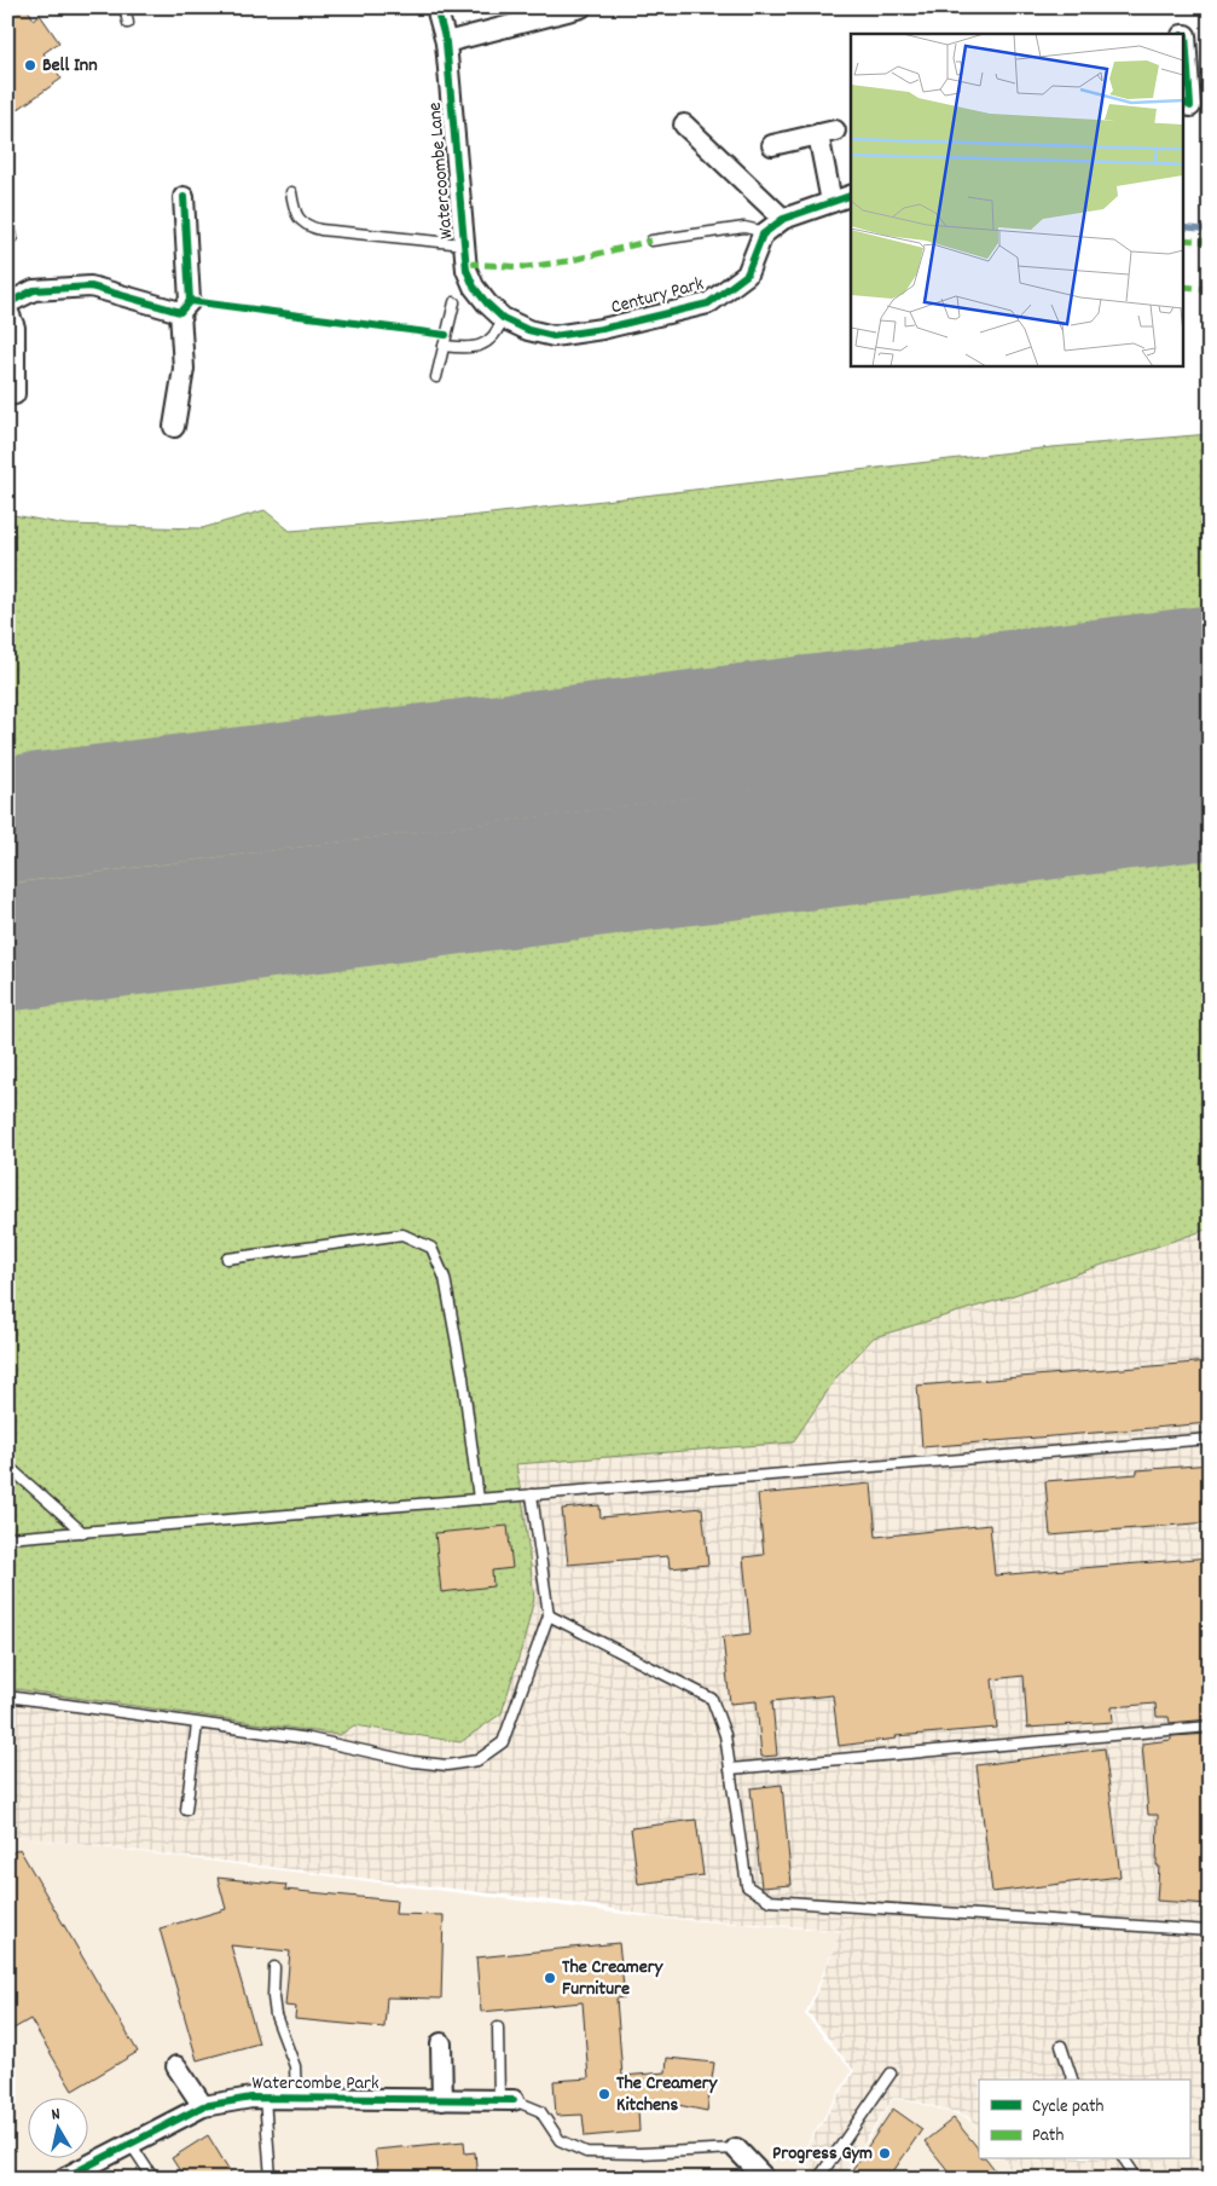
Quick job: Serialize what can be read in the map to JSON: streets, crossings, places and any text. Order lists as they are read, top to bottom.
{
  "streets": {
    "street": ["Watercoombe Lane", "Century Park", "Watercombe Park"]
  },
  "crossings": [
    ["Watercoombe Lane", "Century Park"]
  ],
  "places": [
    "Bell Inn",
    "The Creamery Furniture",
    "The Creamery Kitchens",
    "Progress Gym"
  ],
  "legend": ["Cycle path", "Path"],
  "north": "top"
}
